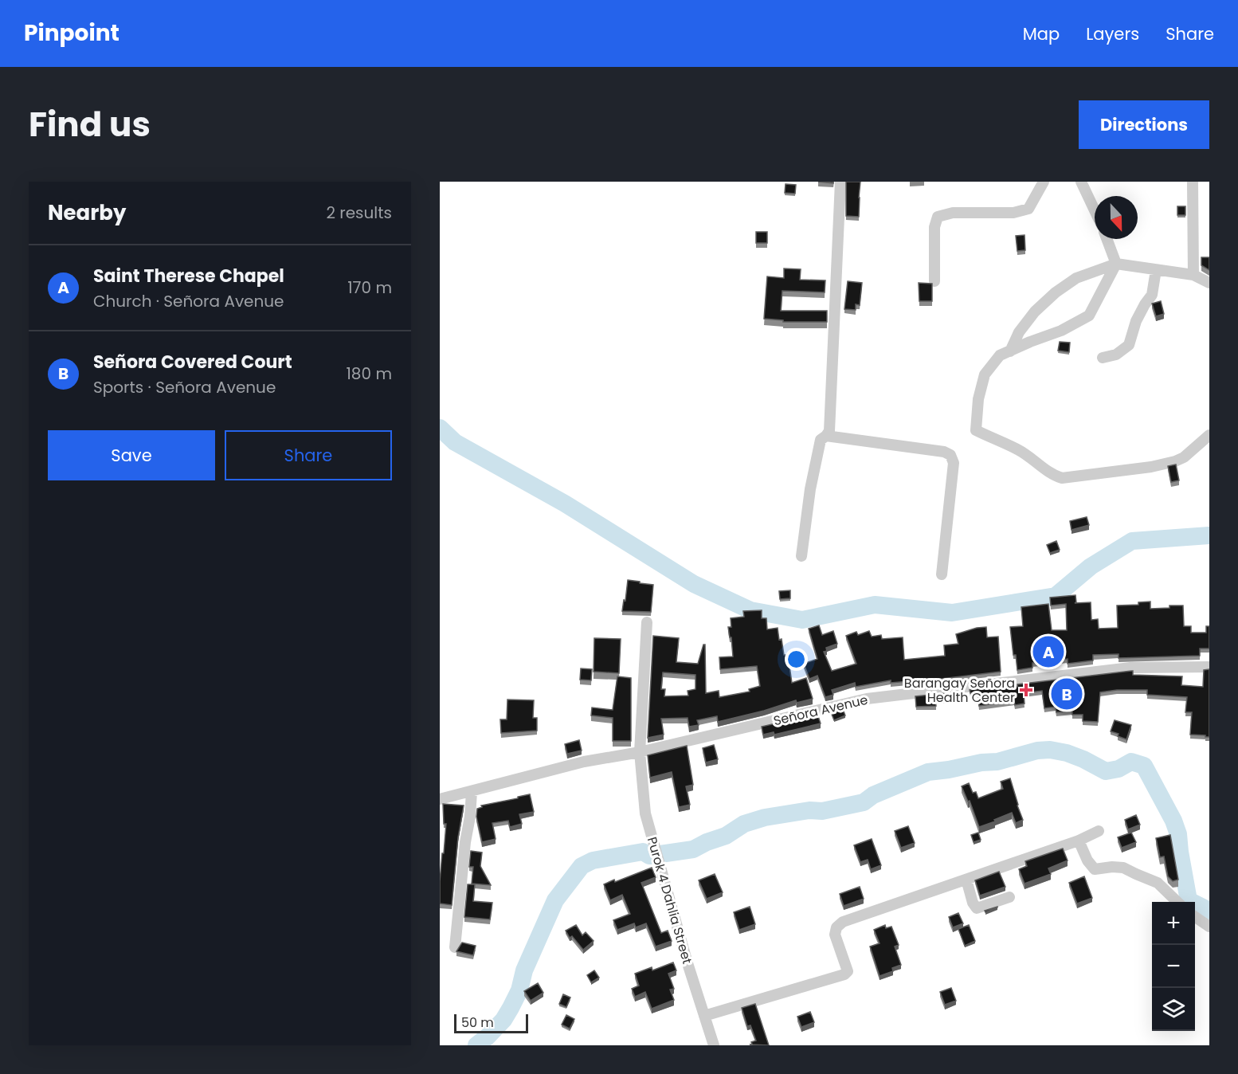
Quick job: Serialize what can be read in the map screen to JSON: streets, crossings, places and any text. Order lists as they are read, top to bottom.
{
  "streets": {
    "street": ["Señora Avenue", "Purok 4 Dahlia Street"]
  },
  "crossings": [
    ["Señora Avenue", "Purok 4 Dahlia Street"]
  ],
  "places": {
    "health": ["Barangay Señora Health Center"]
  },
  "scale_bar": "50 m",
  "north": "bottom",
  "page": {
    "header": "Pinpoint",
    "nav": ["Map", "Layers", "Share"],
    "title": "Find us",
    "buttons": [
      "Directions",
      ["Save", "Share"]
    ],
    "heading": ["Nearby", "2 results"],
    "list": [
      {
        "mark": "A",
        "name": "Saint Therese Chapel",
        "note": "Church · Señora Avenue",
        "value": "170 m"
      },
      {
        "mark": "B",
        "name": "Señora Covered Court",
        "note": "Sports · Señora Avenue",
        "value": "180 m"
      }
    ],
    "pins": ["A", "B"],
    "map_buttons": ["+", "−"],
    "scale": "50 m"
  }
}
